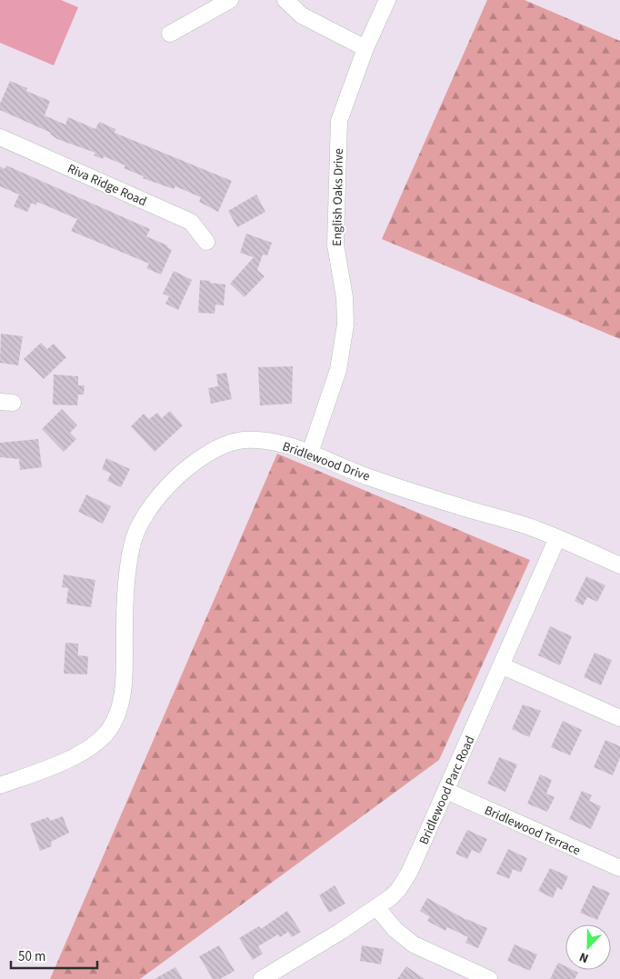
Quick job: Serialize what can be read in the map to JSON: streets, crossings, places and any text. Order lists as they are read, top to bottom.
{
  "streets": {
    "street": [
      "Riva Ridge Road",
      "English Oaks Drive",
      "Bridlewood Drive",
      "Bridlewood Parc Road",
      "Bridlewood Terrace"
    ]
  },
  "crossings": [
    ["English Oaks Drive", "Bridlewood Drive"],
    ["Bridlewood Drive", "Bridlewood Parc Road"],
    ["Bridlewood Parc Road", "Bridlewood Terrace"]
  ],
  "scale_bar": "50 m",
  "north": "bottom"
}
